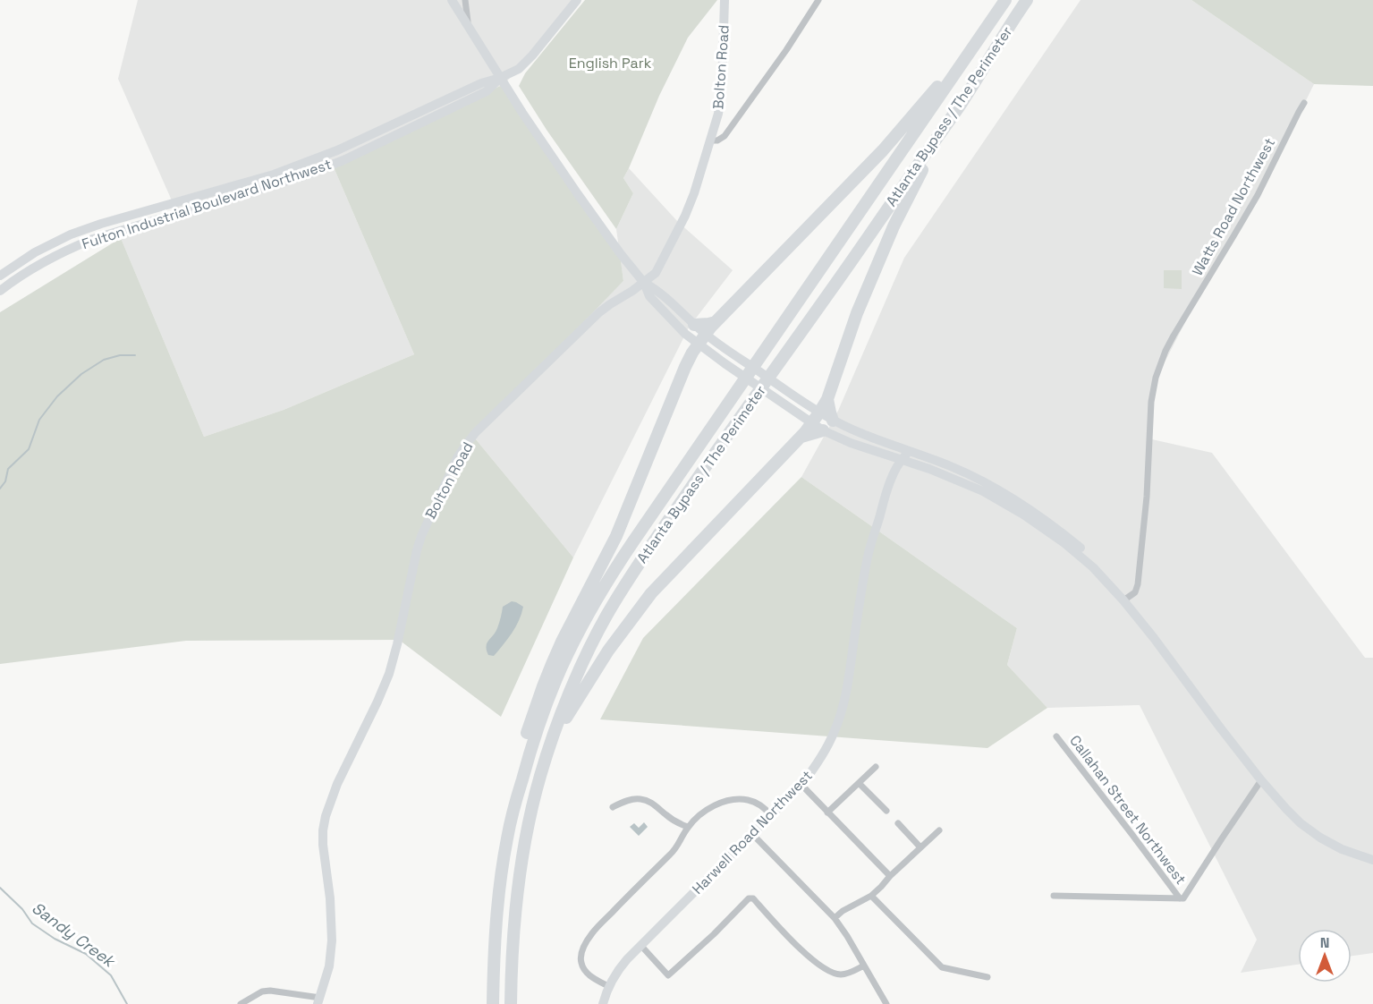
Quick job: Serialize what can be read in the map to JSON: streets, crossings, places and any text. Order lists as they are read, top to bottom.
{
  "streets": {
    "highway": ["Atlanta Bypass / The Perimeter"],
    "main road": ["Bolton Road", "Fulton Industrial Boulevard Northwest", "Harwell Road Northwest"],
    "street": ["Watts Road Northwest", "Callahan Street Northwest"]
  },
  "water": ["Sandy Creek"],
  "parks": ["English Park"],
  "north": "top"
}
